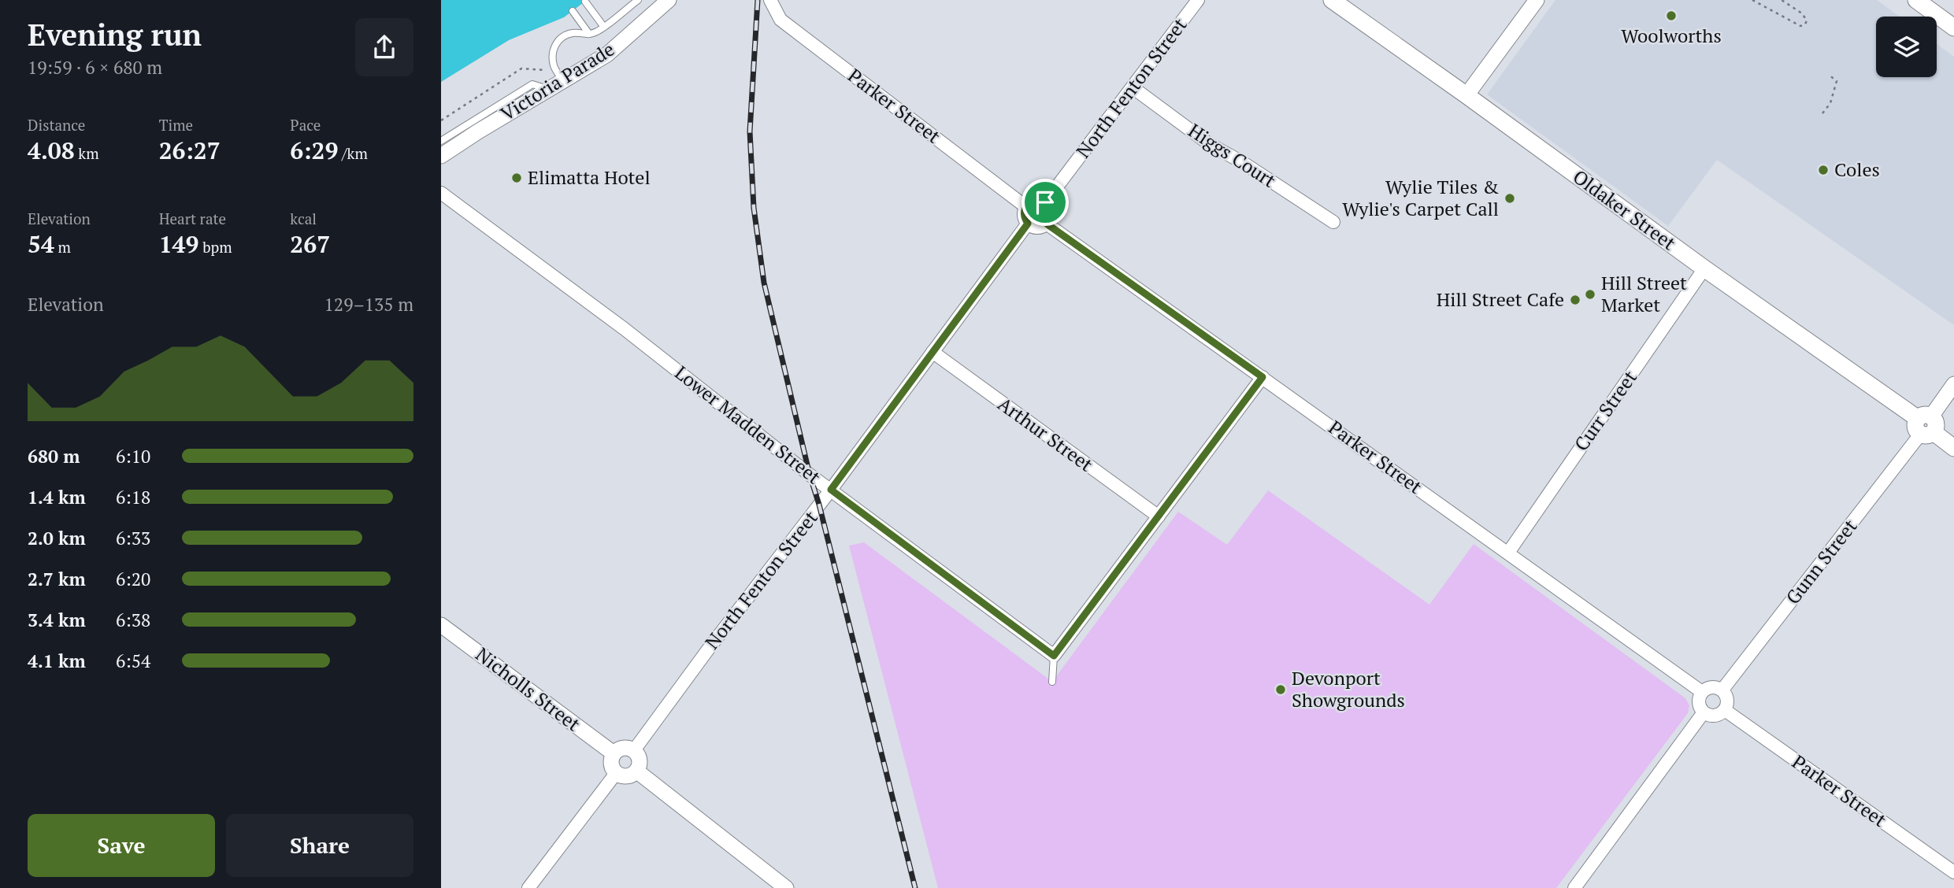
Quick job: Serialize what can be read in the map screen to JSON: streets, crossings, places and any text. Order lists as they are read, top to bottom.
{
  "streets": {
    "main road": ["Oldaker Street"],
    "street": [
      "Victoria Parade",
      "North Fenton Street",
      "Parker Street",
      "Higgs Court",
      "Curr Street",
      "Lower Madden Street",
      "Arthur Street",
      "Gunn Street",
      "Nicholls Street"
    ]
  },
  "crossings": [
    ["North Fenton Street", "Parker Street"],
    ["North Fenton Street", "Higgs Court"],
    ["North Fenton Street", "Lower Madden Street"],
    ["North Fenton Street", "Arthur Street"],
    ["North Fenton Street", "Nicholls Street"],
    ["Parker Street", "Curr Street"],
    ["Parker Street", "Gunn Street"],
    ["Oldaker Street", "Curr Street"],
    ["Oldaker Street", "Gunn Street"]
  ],
  "places": [
    "Woolworths",
    "Coles",
    "Elimatta Hotel",
    "Wylie Tiles & Wylie's Carpet Call",
    "Hill Street Market",
    "Hill Street Cafe",
    "Devonport Showgrounds"
  ],
  "page": {
    "heading": ["Evening run", "19:59 · 6 × 680 m"],
    "stats": [
      ["Distance", "4.08 km"],
      ["Time", "26:27"],
      ["Pace", "6:29 /km"],
      ["Elevation", "54 m"],
      ["Heart rate", "149 bpm"],
      ["kcal", "267"]
    ],
    "chart": ["Elevation", "129–135 m"],
    "list": [
      {
        "name": "680 m",
        "note": "6:10"
      },
      {
        "name": "1.4 km",
        "note": "6:18"
      },
      {
        "name": "2.0 km",
        "note": "6:33"
      },
      {
        "name": "2.7 km",
        "note": "6:20"
      },
      {
        "name": "3.4 km",
        "note": "6:38"
      },
      {
        "name": "4.1 km",
        "note": "6:54"
      }
    ],
    "buttons": ["Save", "Share"]
  }
}
